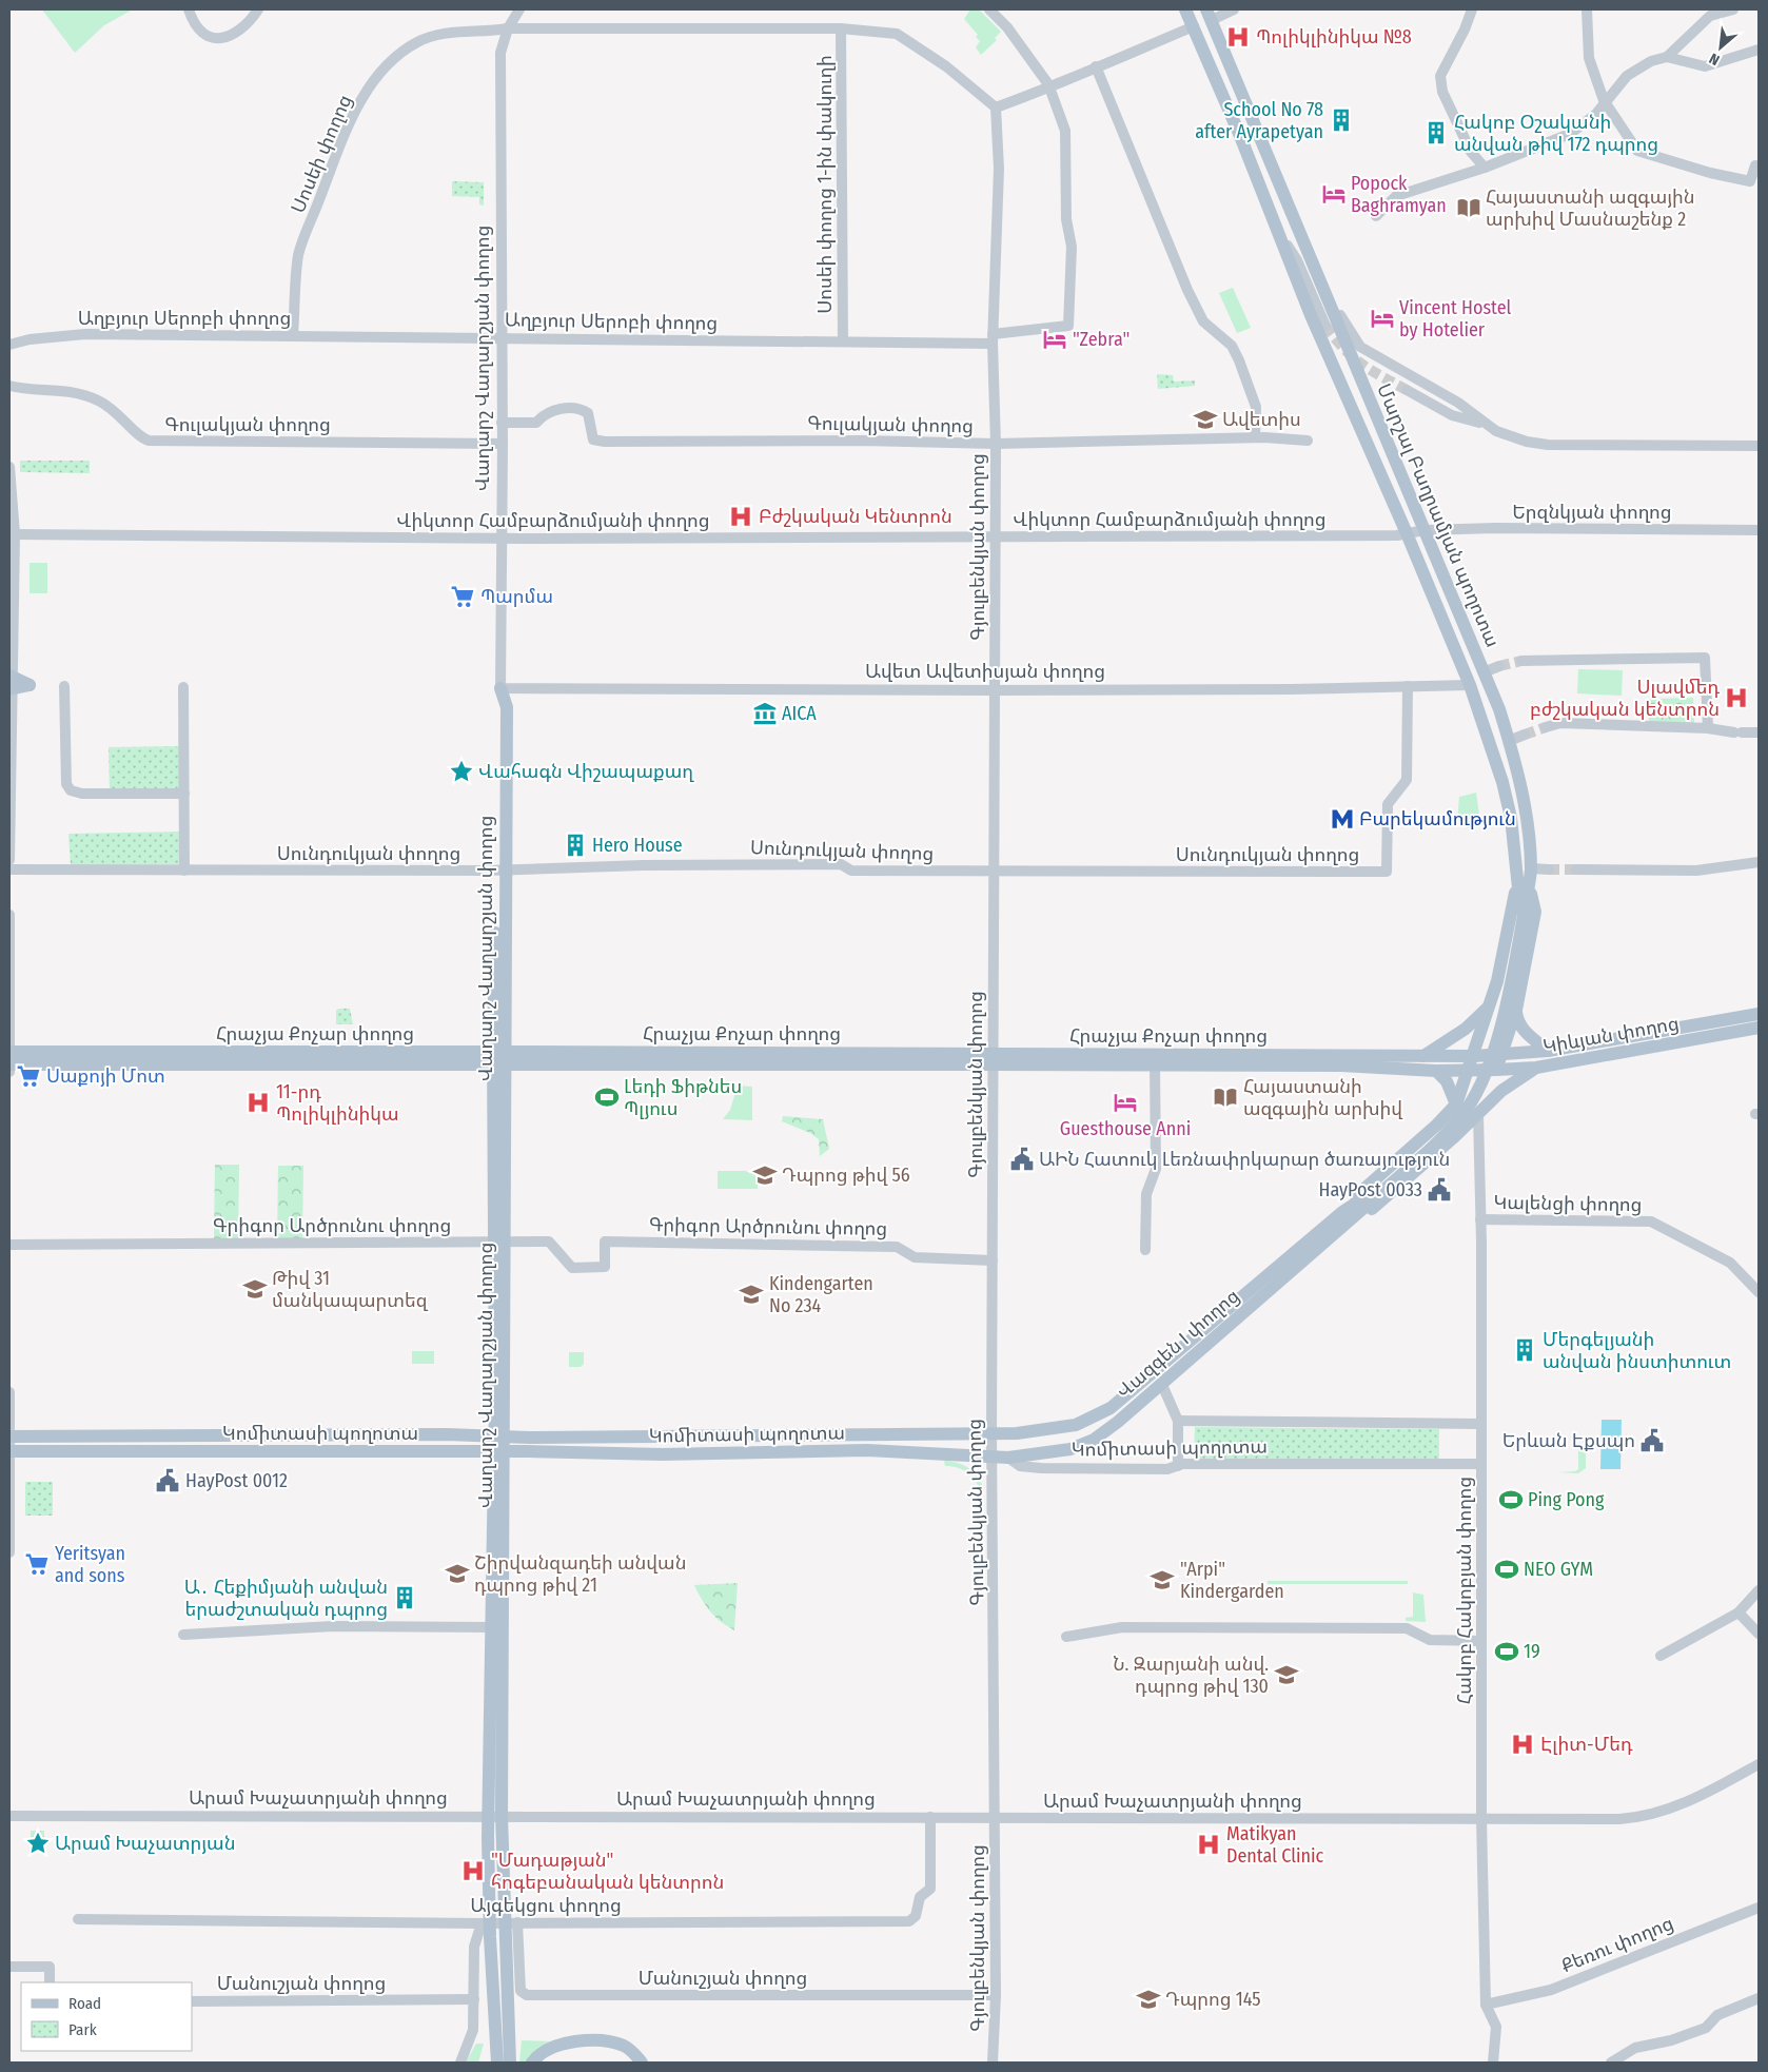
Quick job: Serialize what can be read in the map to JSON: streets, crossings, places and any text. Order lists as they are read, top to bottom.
{
  "streets": {
    "main road": [
      "Վաղարշ Վաղարշյան փողոց",
      "Մարշալ Բաղրամյան պողոտա",
      "Հրաչյա Քոչար փողոց",
      "Կիևյան փողոց",
      "Վազգեն I փողոց",
      "Կոմիտասի պողոտա"
    ],
    "street": [
      "Սոսեի փողոց",
      "Սոսեի փողոց 1-ին փակուղի",
      "Աղբյուր Սերոբի փողոց",
      "Գուլակյան փողոց",
      "Երզնկյան փողոց",
      "Վիկտոր Համբարձումյանի փողոց",
      "Գյուլբենկյան փողոց",
      "Ավետ Ավետիսյան փողոց",
      "Սունդուկյան փողոց",
      "Կալենցի փողոց",
      "Գրիգոր Արծրունու փողոց",
      "Հակոբ Հակոբյան փողոց",
      "Արամ Խաչատրյանի փողոց",
      "Այգեկցու փողոց",
      "Քեռու փողոց",
      "Մանուշյան փողոց"
    ]
  },
  "crossings": [
    ["Սոսեի փողոց", "Սոսեի փողոց 1-ին փակուղի"],
    ["Սոսեի փողոց", "Աղբյուր Սերոբի փողոց"],
    ["Սոսեի փողոց", "Վաղարշ Վաղարշյան փողոց"],
    ["Սոսեի փողոց", "Գյուլբենկյան փողոց"],
    ["Սոսեի փողոց 1-ին փակուղի", "Աղբյուր Սերոբի փողոց"],
    ["Աղբյուր Սերոբի փողոց", "Վաղարշ Վաղարշյան փողոց"],
    ["Աղբյուր Սերոբի փողոց", "Գյուլբենկյան փողոց"],
    ["Վաղարշ Վաղարշյան փողոց", "Գուլակյան փողոց"],
    ["Վաղարշ Վաղարշյան փողոց", "Վիկտոր Համբարձումյանի փողոց"],
    ["Վաղարշ Վաղարշյան փողոց", "Ավետ Ավետիսյան փողոց"],
    ["Վաղարշ Վաղարշյան փողոց", "Սունդուկյան փողոց"],
    ["Վաղարշ Վաղարշյան փողոց", "Հրաչյա Քոչար փողոց"],
    ["Վաղարշ Վաղարշյան փողոց", "Գրիգոր Արծրունու փողոց"],
    ["Վաղարշ Վաղարշյան փողոց", "Կոմիտասի պողոտա"],
    ["Վաղարշ Վաղարշյան փողոց", "Արամ Խաչատրյանի փողոց"],
    ["Վաղարշ Վաղարշյան փողոց", "Այգեկցու փողոց"],
    ["Գուլակյան փողոց", "Գյուլբենկյան փողոց"],
    ["Երզնկյան փողոց", "Մարշալ Բաղրամյան պողոտա"],
    ["Երզնկյան փողոց", "Վիկտոր Համբարձումյանի փողոց"],
    ["Մարշալ Բաղրամյան պողոտա", "Վիկտոր Համբարձումյանի փողոց"],
    ["Մարշալ Բաղրամյան պողոտա", "Ավետ Ավետիսյան փողոց"],
    ["Մարշալ Բաղրամյան պողոտա", "Հրաչյա Քոչար փողոց"],
    ["Մարշալ Բաղրամյան պողոտա", "Կիևյան փողոց"],
    ["Մարշալ Բաղրամյան պողոտա", "Վազգեն I փողոց"],
    ["Վիկտոր Համբարձումյանի փողոց", "Գյուլբենկյան փողոց"],
    ["Գյուլբենկյան փողոց", "Ավետ Ավետիսյան փողոց"],
    ["Գյուլբենկյան փողոց", "Սունդուկյան փողոց"],
    ["Գյուլբենկյան փողոց", "Հրաչյա Քոչար փողոց"],
    ["Գյուլբենկյան փողոց", "Գրիգոր Արծրունու փողոց"],
    ["Գյուլբենկյան փողոց", "Վազգեն I փողոց"],
    ["Գյուլբենկյան փողոց", "Կոմիտասի պողոտա"],
    ["Գյուլբենկյան փողոց", "Արամ Խաչատրյանի փողոց"],
    ["Գյուլբենկյան փողոց", "Մանուշյան փողոց"],
    ["Ավետ Ավետիսյան փողոց", "Սունդուկյան փողոց"],
    ["Հրաչյա Քոչար փողոց", "Կիևյան փողոց"],
    ["Հրաչյա Քոչար փողոց", "Վազգեն I փողոց"],
    ["Կիևյան փողոց", "Վազգեն I փողոց"],
    ["Կալենցի փողոց", "Հակոբ Հակոբյան փողոց"],
    ["Վազգեն I փողոց", "Կոմիտասի պողոտա"],
    ["Վազգեն I փողոց", "Հակոբ Հակոբյան փողոց"],
    ["Կոմիտասի պողոտա", "Հակոբ Հակոբյան փողոց"],
    ["Հակոբ Հակոբյան փողոց", "Արամ Խաչատրյանի փողոց"],
    ["Հակոբ Հակոբյան փողոց", "Քեռու փողոց"],
    ["Արամ Խաչատրյանի փողոց", "Այգեկցու փողոց"],
    ["Այգեկցու փողոց", "Մանուշյան փողոց"]
  ],
  "places": {
    "hospital": [
      "Պոլիկլինիկա №8",
      "Բժշկական Կենտրոն",
      "Սլավմեդ բժշկական կենտրոն",
      "11-րդ Պոլիկլինիկա",
      "Էլիտ-Մեդ",
      "Matikyan Dental Clinic",
      "\"Մադաթյան\" հոգեբանական կենտրոն"
    ],
    "building": [
      "School No 78 after Ayrapetyan",
      "Հակոբ Օշականի անվան թիվ 172 դպրոց",
      "Hero House",
      "Մերգելյանի անվան ինստիտուտ",
      "Ա․ Հեքիմյանի անվան երաժշտական դպրոց"
    ],
    "hotel": [
      "Popock Baghramyan",
      "Vincent Hostel by Hotelier",
      "\"Zebra\"",
      "Guesthouse Anni"
    ],
    "library": ["Հայաստանի ազգային արխիվ Մասնաշենք 2", "Հայաստանի ազգային արխիվ"],
    "school or university": [
      "Ավետիս",
      "Դպրոց թիվ 56",
      "Թիվ 31 մանկապարտեզ",
      "Kindengarten No 234",
      "Շիրվանզադեի անվան դպրոց թիվ 21",
      "\"Arpi\" Kindergarden",
      "Ն. Զարյանի անվ. դպրոց թիվ 130",
      "Դպրոց 145"
    ],
    "supermarket": ["Պարմա", "Սաքոյի Մոտ", "Yeritsyan and sons"],
    "museum": ["AICA"],
    "place": ["Վահագն Վիշապաքաղ", "Արամ Խաչատրյան"],
    "metro station": ["Բարեկամություն"],
    "sports": [
      "Լեդի Ֆիթնես Պլյուս",
      "Ping Pong",
      "NEO GYM",
      "19"
    ],
    "public building": [
      "ԱԻՆ Հատուկ Լեռնափրկարար ծառայություն",
      "HayPost 0033",
      "Երևան Էքսպո",
      "HayPost 0012"
    ]
  },
  "legend": ["Road", "Park"],
  "north": "bottom left"
}
